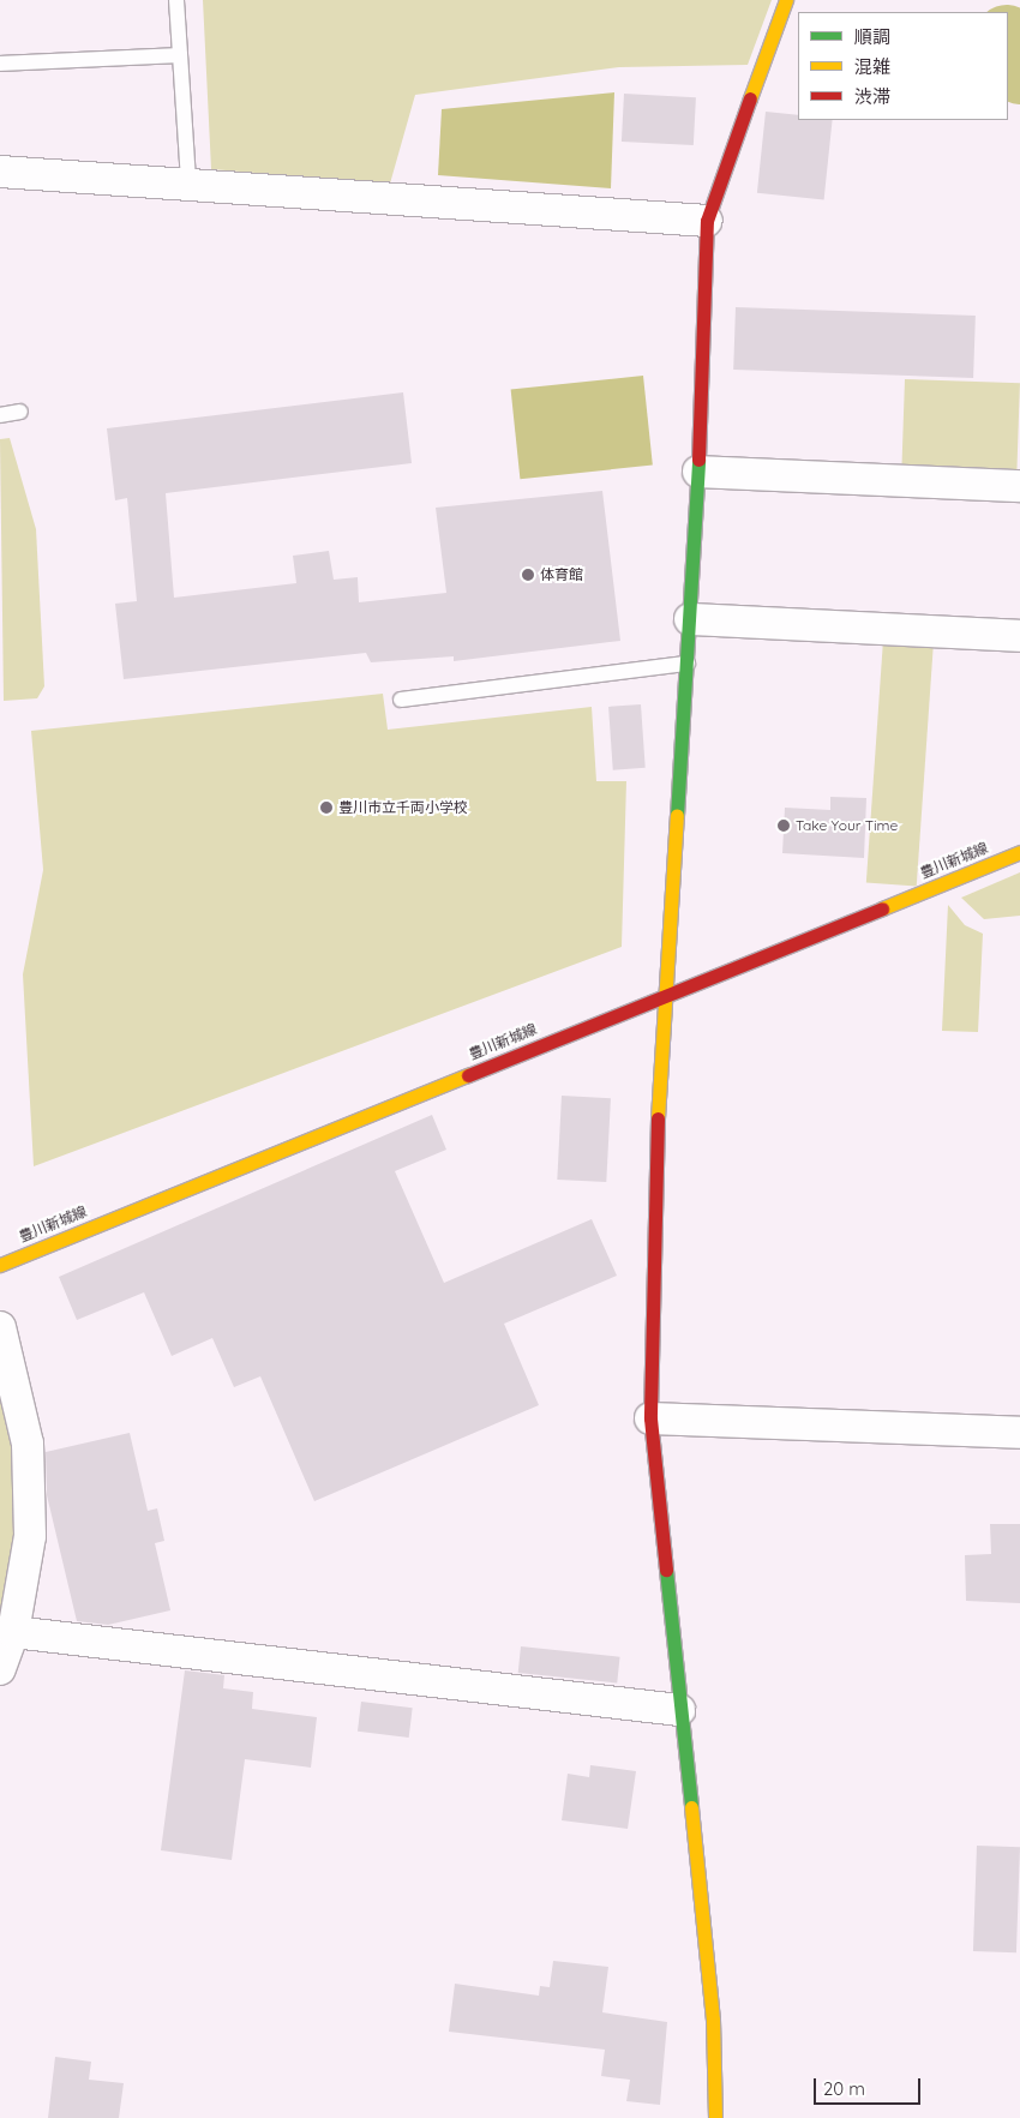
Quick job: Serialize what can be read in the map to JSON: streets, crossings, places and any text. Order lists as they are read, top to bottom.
{
  "streets": {
    "street": ["豊川新城線"]
  },
  "places": ["体育館", "豊川市立千両小学校", "Take Your Time"],
  "legend": ["順調", "混雑", "渋滞"],
  "scale_bar": "20 m"
}
